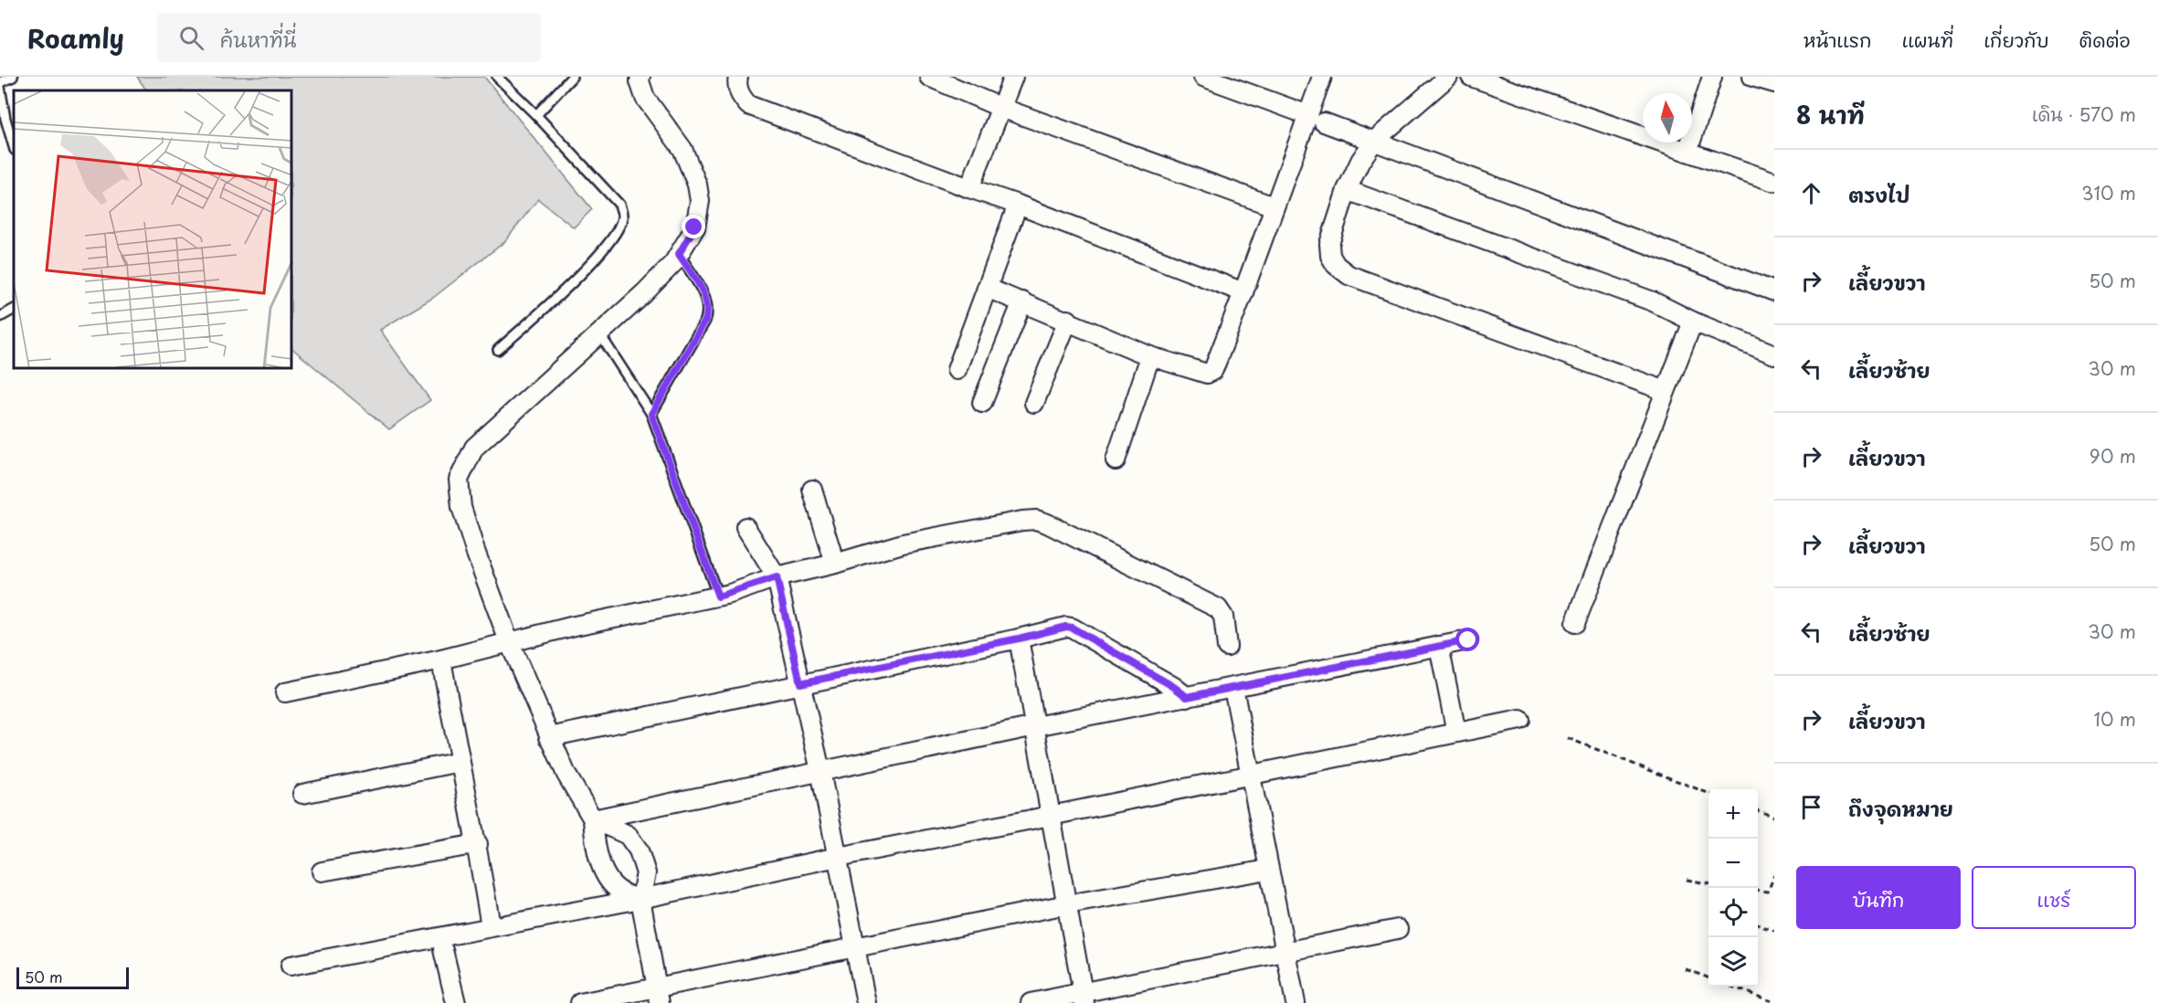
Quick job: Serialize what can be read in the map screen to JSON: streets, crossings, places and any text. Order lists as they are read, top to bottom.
{
  "scale_bar": "50 m",
  "north": "top",
  "page": {
    "header": "Roamly",
    "search": "ค้นหาที่นี่",
    "nav": [
      "หน้าแรก",
      "แผนที่",
      "เกี่ยวกับ",
      "ติดต่อ"
    ],
    "heading": ["8 นาที", "เดิน · 570 m"],
    "list": [
      ["ตรงไป", "310 m"],
      ["เลี้ยวขวา", "50 m"],
      ["เลี้ยวซ้าย", "30 m"],
      ["เลี้ยวขวา", "90 m"],
      ["เลี้ยวขวา", "50 m"],
      ["เลี้ยวซ้าย", "30 m"],
      ["เลี้ยวขวา", "10 m"],
      "ถึงจุดหมาย"
    ],
    "map_buttons": ["+", "−"],
    "buttons": ["บันทึก", "แชร์"],
    "scale": "50 m"
  }
}
